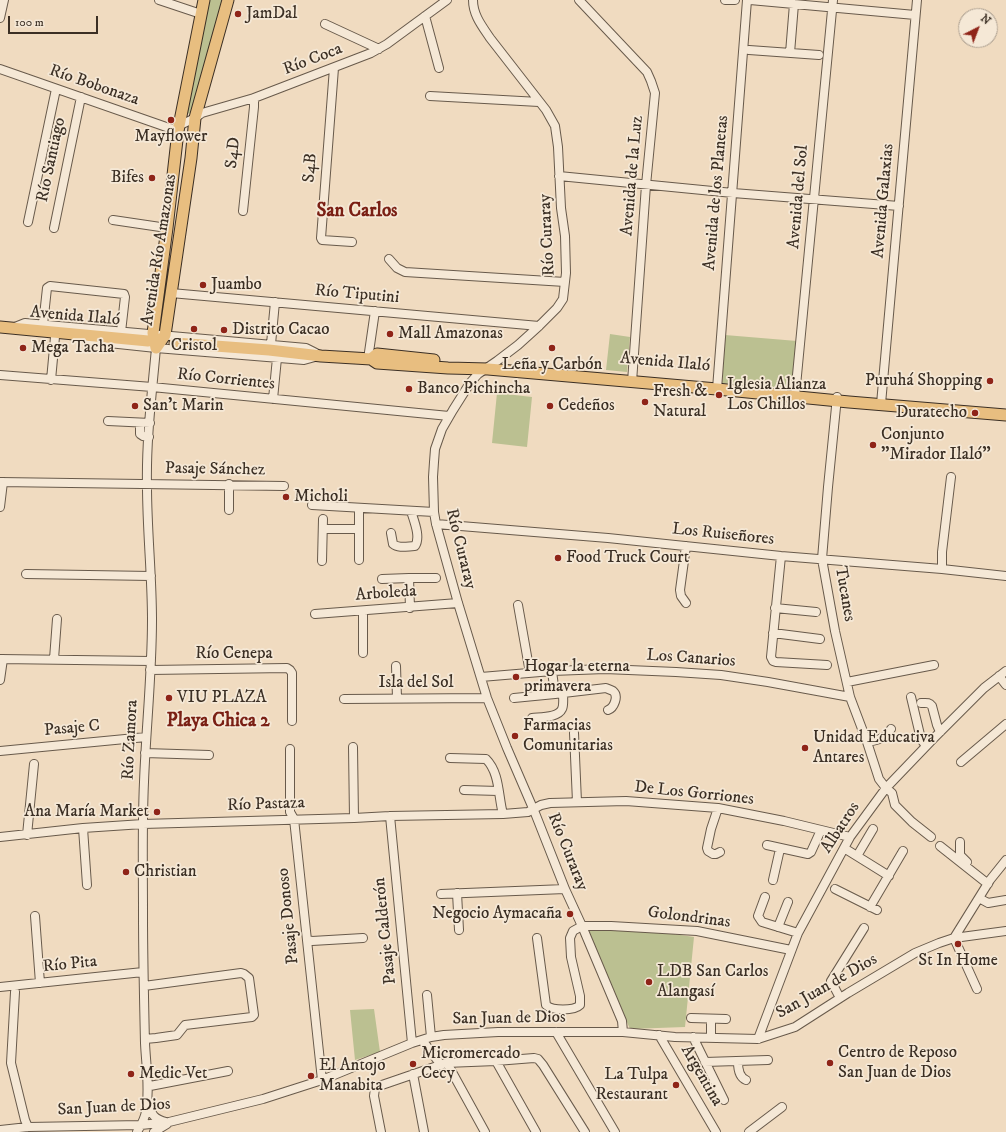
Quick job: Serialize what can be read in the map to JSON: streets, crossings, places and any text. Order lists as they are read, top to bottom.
{
  "streets": {
    "main road": ["Avenida Río Amazonas", "Avenida Ilaló"],
    "street": [
      "Río Coca",
      "Río Bobonaza",
      "S4D",
      "Río Santiago",
      "S4B",
      "Avenida de la Luz",
      "Avenida de los Planetas",
      "Avenida del Sol",
      "Avenida Galaxias",
      "Río Curaray",
      "Río Tiputini",
      "Río Corrientes",
      "Pasaje Sánchez",
      "Los Ruiseñores",
      "Arboleda",
      "Tucanes",
      "Río Cenepa",
      "Los Canarios",
      "Isla del Sol",
      "Pasaje C",
      "Río Zamora",
      "De Los Gorriones",
      "Río Pastaza",
      "Albatros",
      "Pasaje Donoso",
      "Golondrinas",
      "Pasaje Calderón",
      "Río Pita",
      "San Juan de Dios",
      "Argentina"
    ]
  },
  "crossings": [
    ["Río Coca", "Río Bobonaza"],
    ["Río Coca", "S4D"],
    ["Río Coca", "S4B"],
    ["Río Coca", "Avenida Río Amazonas"],
    ["Río Bobonaza", "Río Santiago"],
    ["Río Bobonaza", "Avenida Río Amazonas"],
    ["Avenida de la Luz", "Avenida Ilaló"],
    ["Avenida de los Planetas", "Avenida Ilaló"],
    ["Avenida del Sol", "Avenida Ilaló"],
    ["Avenida Galaxias", "Avenida Ilaló"],
    ["Río Curaray", "Río Tiputini"],
    ["Río Curaray", "Avenida Ilaló"],
    ["Río Curaray", "Río Corrientes"],
    ["Río Curaray", "Los Ruiseñores"],
    ["Río Curaray", "Arboleda"],
    ["Río Curaray", "Los Canarios"],
    ["Río Curaray", "Isla del Sol"],
    ["Río Curaray", "De Los Gorriones"],
    ["Río Curaray", "Río Pastaza"],
    ["Río Curaray", "Golondrinas"],
    ["Río Curaray", "San Juan de Dios"],
    ["Avenida Río Amazonas", "Río Tiputini"],
    ["Avenida Río Amazonas", "Avenida Ilaló"],
    ["Avenida Río Amazonas", "Río Zamora"],
    ["Avenida Ilaló", "Tucanes"],
    ["Avenida Ilaló", "Río Zamora"],
    ["Río Corrientes", "Río Zamora"],
    ["Pasaje Sánchez", "Río Zamora"],
    ["Los Ruiseñores", "Tucanes"],
    ["Tucanes", "Los Canarios"],
    ["Tucanes", "Albatros"],
    ["Río Cenepa", "Río Zamora"],
    ["Pasaje C", "Río Zamora"],
    ["Río Zamora", "Río Pastaza"],
    ["Río Zamora", "Río Pita"],
    ["Río Zamora", "San Juan de Dios"],
    ["De Los Gorriones", "Río Pastaza"],
    ["De Los Gorriones", "Albatros"],
    ["Río Pastaza", "Pasaje Donoso"],
    ["Río Pastaza", "Pasaje Calderón"],
    ["Albatros", "Golondrinas"],
    ["Albatros", "San Juan de Dios"],
    ["Pasaje Donoso", "San Juan de Dios"],
    ["Pasaje Calderón", "San Juan de Dios"],
    ["San Juan de Dios", "Argentina"]
  ],
  "districts": ["San Carlos", "Playa Chica 2"],
  "places": [
    "JamDal",
    "Mayflower",
    "Bifes",
    "Juambo",
    "Cristol",
    "Distrito Cacao",
    "Mall Amazonas",
    "Mega Tacha",
    "Leña y Carbón",
    "Puruhá Shopping",
    "Banco Pichincha",
    "Iglesia Alianza Los Chillos",
    "Fresh & Natural",
    "San't Marin",
    "Cedeños",
    "Duratecho",
    "Conjunto \"Mirador Ilaló\"",
    "Micholi",
    "Food Truck Court",
    "Hogar la eterna primavera",
    "VIU PLAZA",
    "Farmacias Comunitarias",
    "Unidad Educativa Antares",
    "Ana María Market",
    "Christian",
    "Negocio Aymacaña",
    "St In Home",
    "LDB San Carlos Alangasí",
    "Centro de Reposo San Juan de Dios",
    "Micromercado Cecy",
    "Medic Vet",
    "El Antojo Manabita",
    "La Tulpa Restaurant"
  ],
  "scale_bar": "100 m",
  "north": "top right"
}
